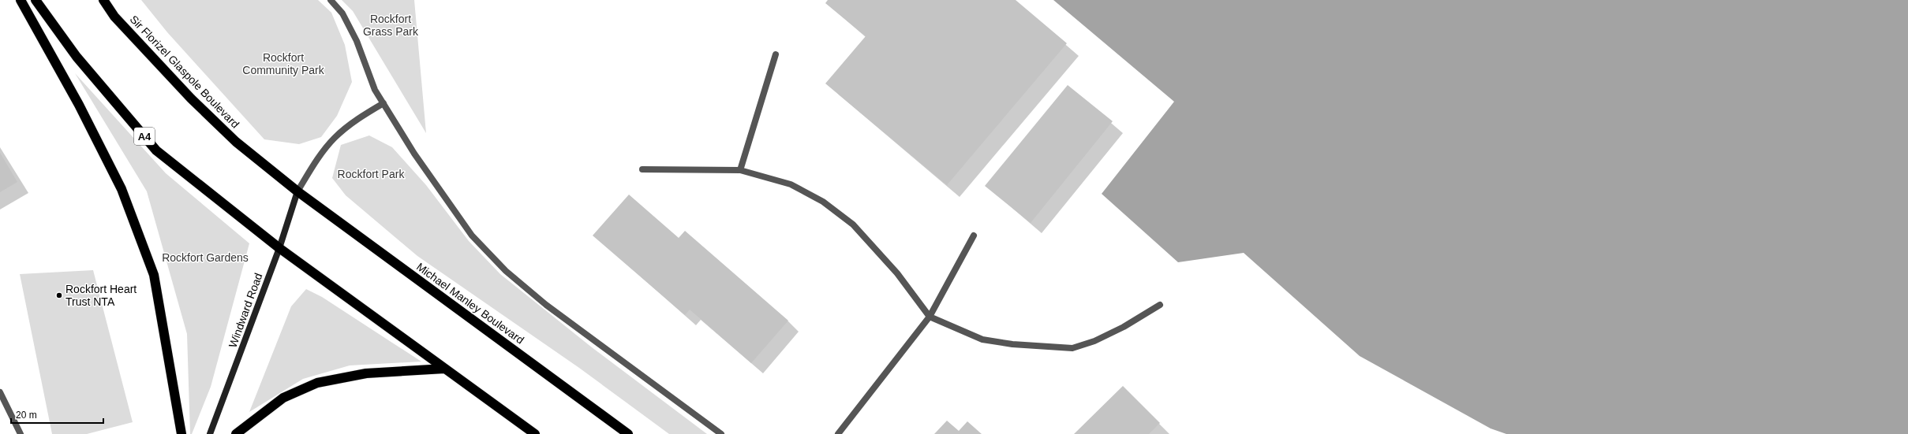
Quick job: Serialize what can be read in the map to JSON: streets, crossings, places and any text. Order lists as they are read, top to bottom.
{
  "streets": {
    "highway": ["Sir Florizel Glaspole Boulevard", "A4", "Michael Manley Boulevard"],
    "main road": ["Windward Road"]
  },
  "crossings": [
    ["Sir Florizel Glaspole Boulevard", "Michael Manley Boulevard"],
    ["Sir Florizel Glaspole Boulevard", "Windward Road"],
    ["A4", "Windward Road"],
    ["Michael Manley Boulevard", "Windward Road"]
  ],
  "parks": [
    "Rockfort Grass Park",
    "Rockfort Community Park",
    "Rockfort Park",
    "Rockfort Gardens"
  ],
  "places": ["Rockfort Heart Trust NTA"],
  "scale_bar": "20 m"
}
